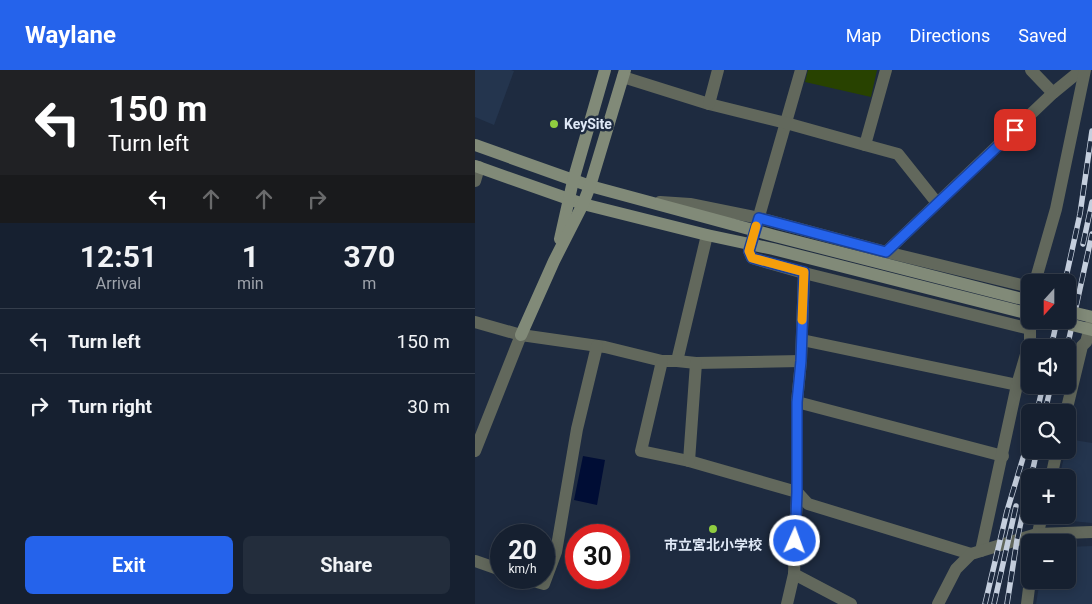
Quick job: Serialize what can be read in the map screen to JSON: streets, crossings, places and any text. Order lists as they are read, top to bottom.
{
  "places": ["KeySite", "市立宮北小学校"],
  "north": "bottom",
  "page": {
    "header": "Waylane",
    "nav": ["Map", "Directions", "Saved"],
    "turn": ["150 m", "Turn left"],
    "eta": [
      "12:51",
      "Arrival",
      "1",
      "min",
      "370",
      "m"
    ],
    "map_buttons": ["+", "−"],
    "list": [
      {
        "name": "Turn left",
        "value": "150 m"
      },
      {
        "name": "Turn right",
        "value": "30 m"
      }
    ],
    "speed": "20 km/h",
    "limit": "30",
    "buttons": ["Exit", "Share"]
  }
}
